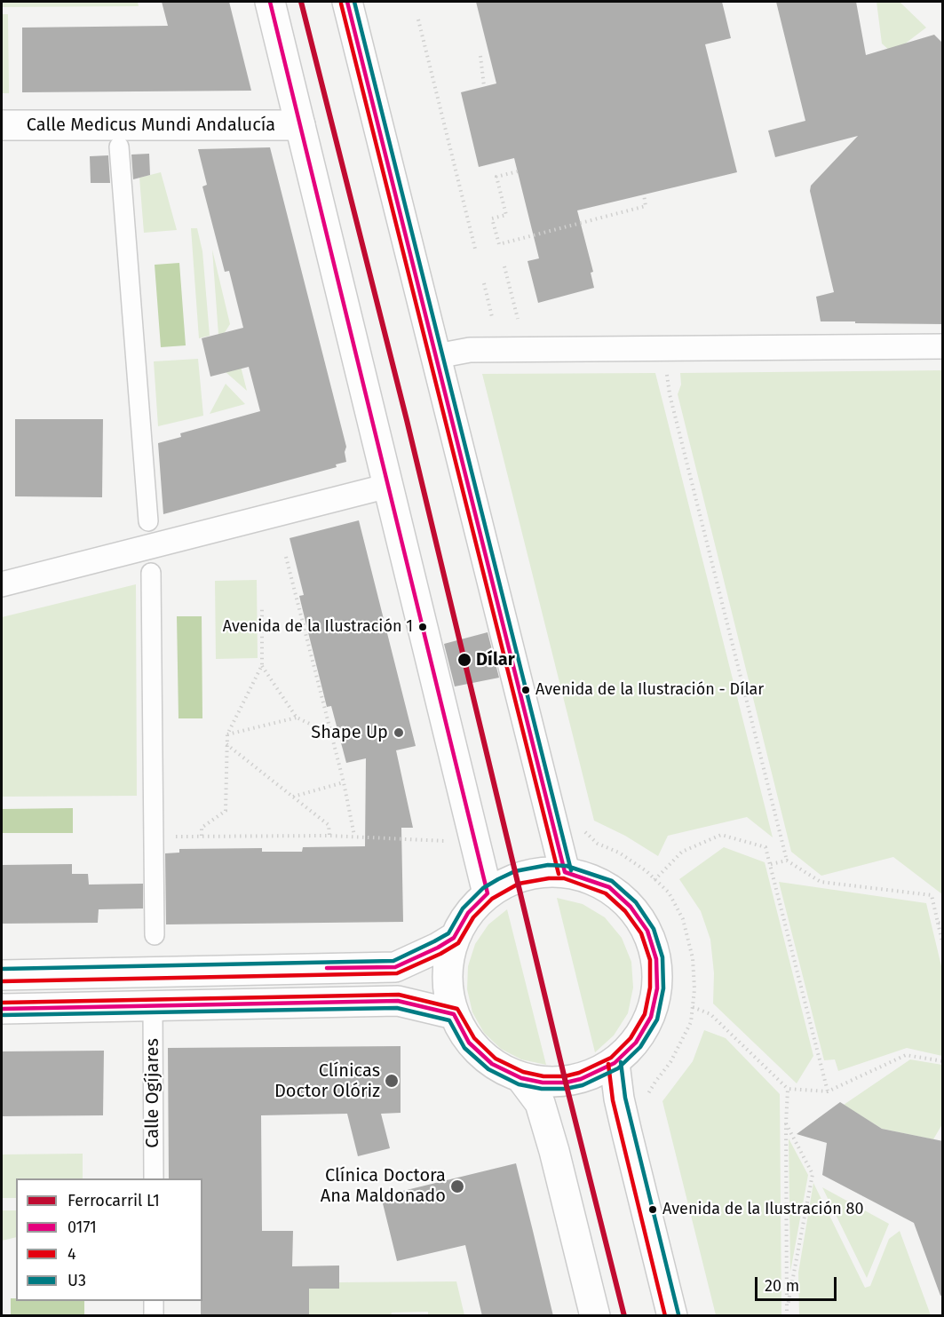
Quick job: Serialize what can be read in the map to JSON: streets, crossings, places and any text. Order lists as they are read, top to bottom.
{
  "streets": {
    "main road": ["Calle Medicus Mundi Andalucía"],
    "street": ["Calle Ogíjares"]
  },
  "places": [
    "Avenida de la Ilustración 1",
    "Dílar",
    "Avenida de la Ilustración - Dílar",
    "Shape Up",
    "Clínicas Doctor Olóriz",
    "Clínica Doctora Ana Maldonado",
    "Avenida de la Ilustración 80"
  ],
  "lines": [
    "rail line L1",
    "transit line 0171",
    "transit line U3",
    "transit line 4"
  ],
  "legend": [
    "Ferrocarril L1",
    "0171",
    "4",
    "U3"
  ],
  "scale_bar": "20 m"
}
